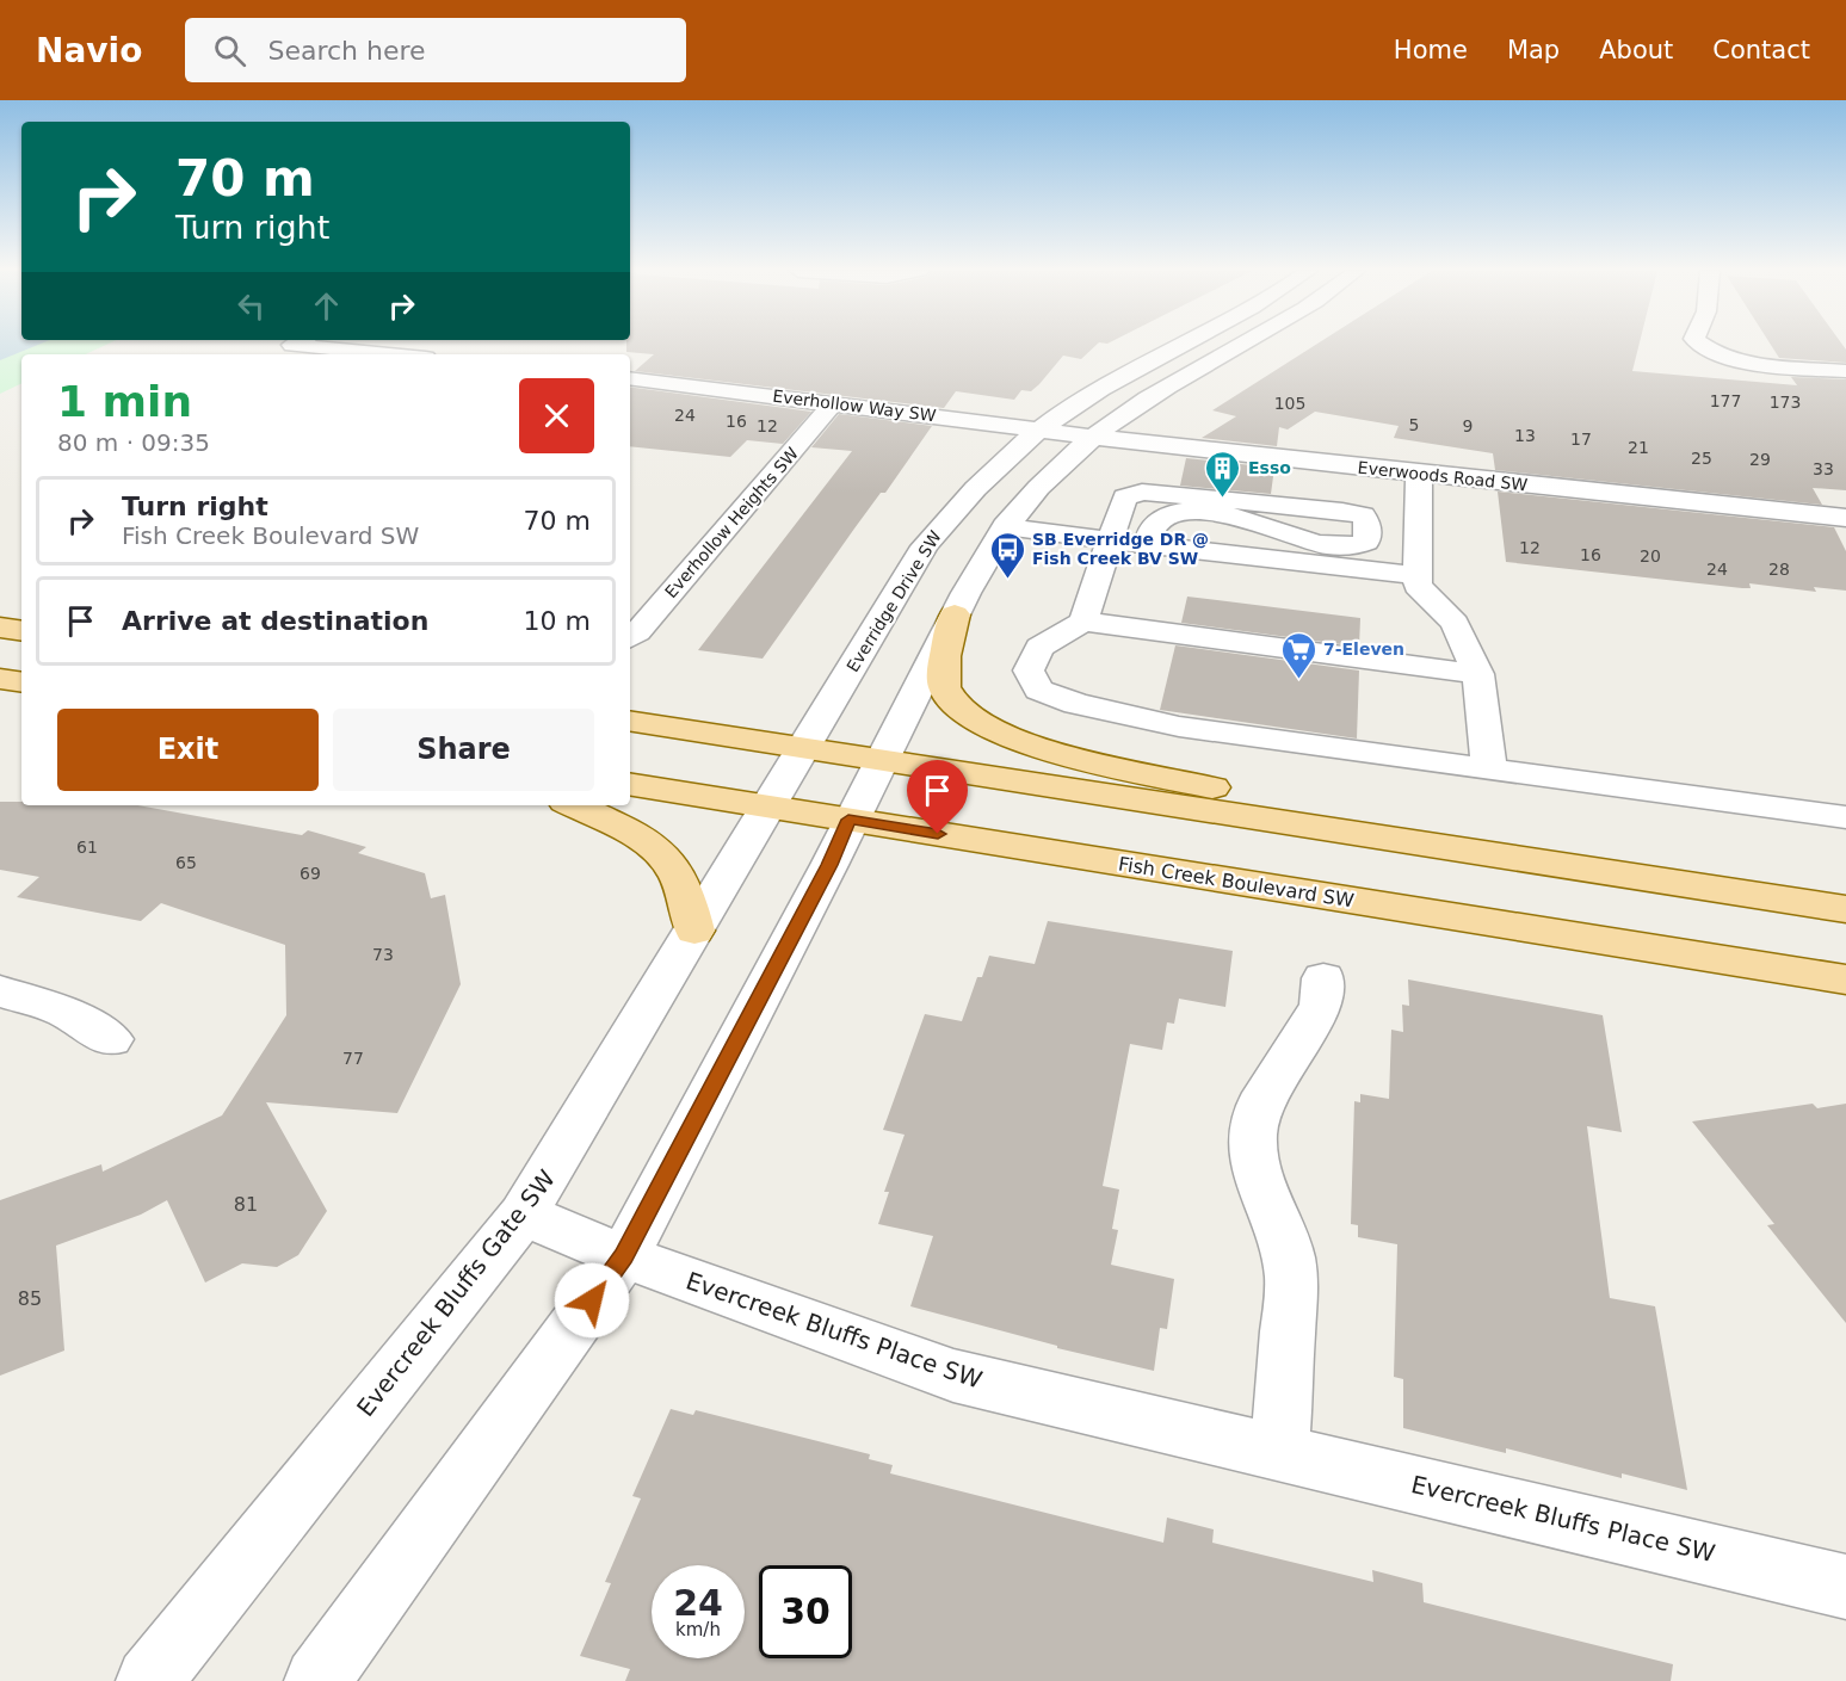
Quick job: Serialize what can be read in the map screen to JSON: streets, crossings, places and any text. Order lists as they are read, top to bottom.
{
  "streets": {
    "main road": ["Fish Creek Boulevard SW"],
    "street": [
      "Everhollow Way SW",
      "Everwoods Road SW",
      "Everhollow Heights SW",
      "Everridge Drive SW",
      "Evercreek Bluffs Gate SW",
      "Evercreek Bluffs Place SW"
    ]
  },
  "crossings": [
    ["Everhollow Way SW", "Everwoods Road SW"],
    ["Everhollow Way SW", "Everhollow Heights SW"],
    ["Everhollow Way SW", "Everridge Drive SW"],
    ["Everwoods Road SW", "Everridge Drive SW"],
    ["Everridge Drive SW", "Fish Creek Boulevard SW"],
    ["Everridge Drive SW", "Evercreek Bluffs Gate SW"],
    ["Fish Creek Boulevard SW", "Evercreek Bluffs Gate SW"],
    ["Evercreek Bluffs Gate SW", "Evercreek Bluffs Place SW"]
  ],
  "places": {
    "building": ["Esso"],
    "bus stop": ["SB Everridge DR @ Fish Creek BV SW"],
    "supermarket": ["7-Eleven"]
  },
  "house_numbers": [
    "177",
    "173",
    "105",
    "24",
    "16",
    "5",
    "12",
    "9",
    "13",
    "17",
    "21",
    "25",
    "29",
    "33",
    "12",
    "16",
    "20",
    "24",
    "28",
    "61",
    "65",
    "69",
    "73",
    "77",
    "81",
    "85"
  ],
  "page": {
    "header": "Navio",
    "search": "Search here",
    "nav": [
      "Home",
      "Map",
      "About",
      "Contact"
    ],
    "turn": ["70 m", "Turn right"],
    "heading": ["1 min", "80 m · 09:35"],
    "list": [
      {
        "name": "Turn right",
        "note": "Fish Creek Boulevard SW",
        "value": "70 m"
      },
      {
        "name": "Arrive at destination",
        "value": "10 m"
      }
    ],
    "buttons": ["Exit", "Share"],
    "speed": "24 km/h",
    "limit": "30"
  }
}
